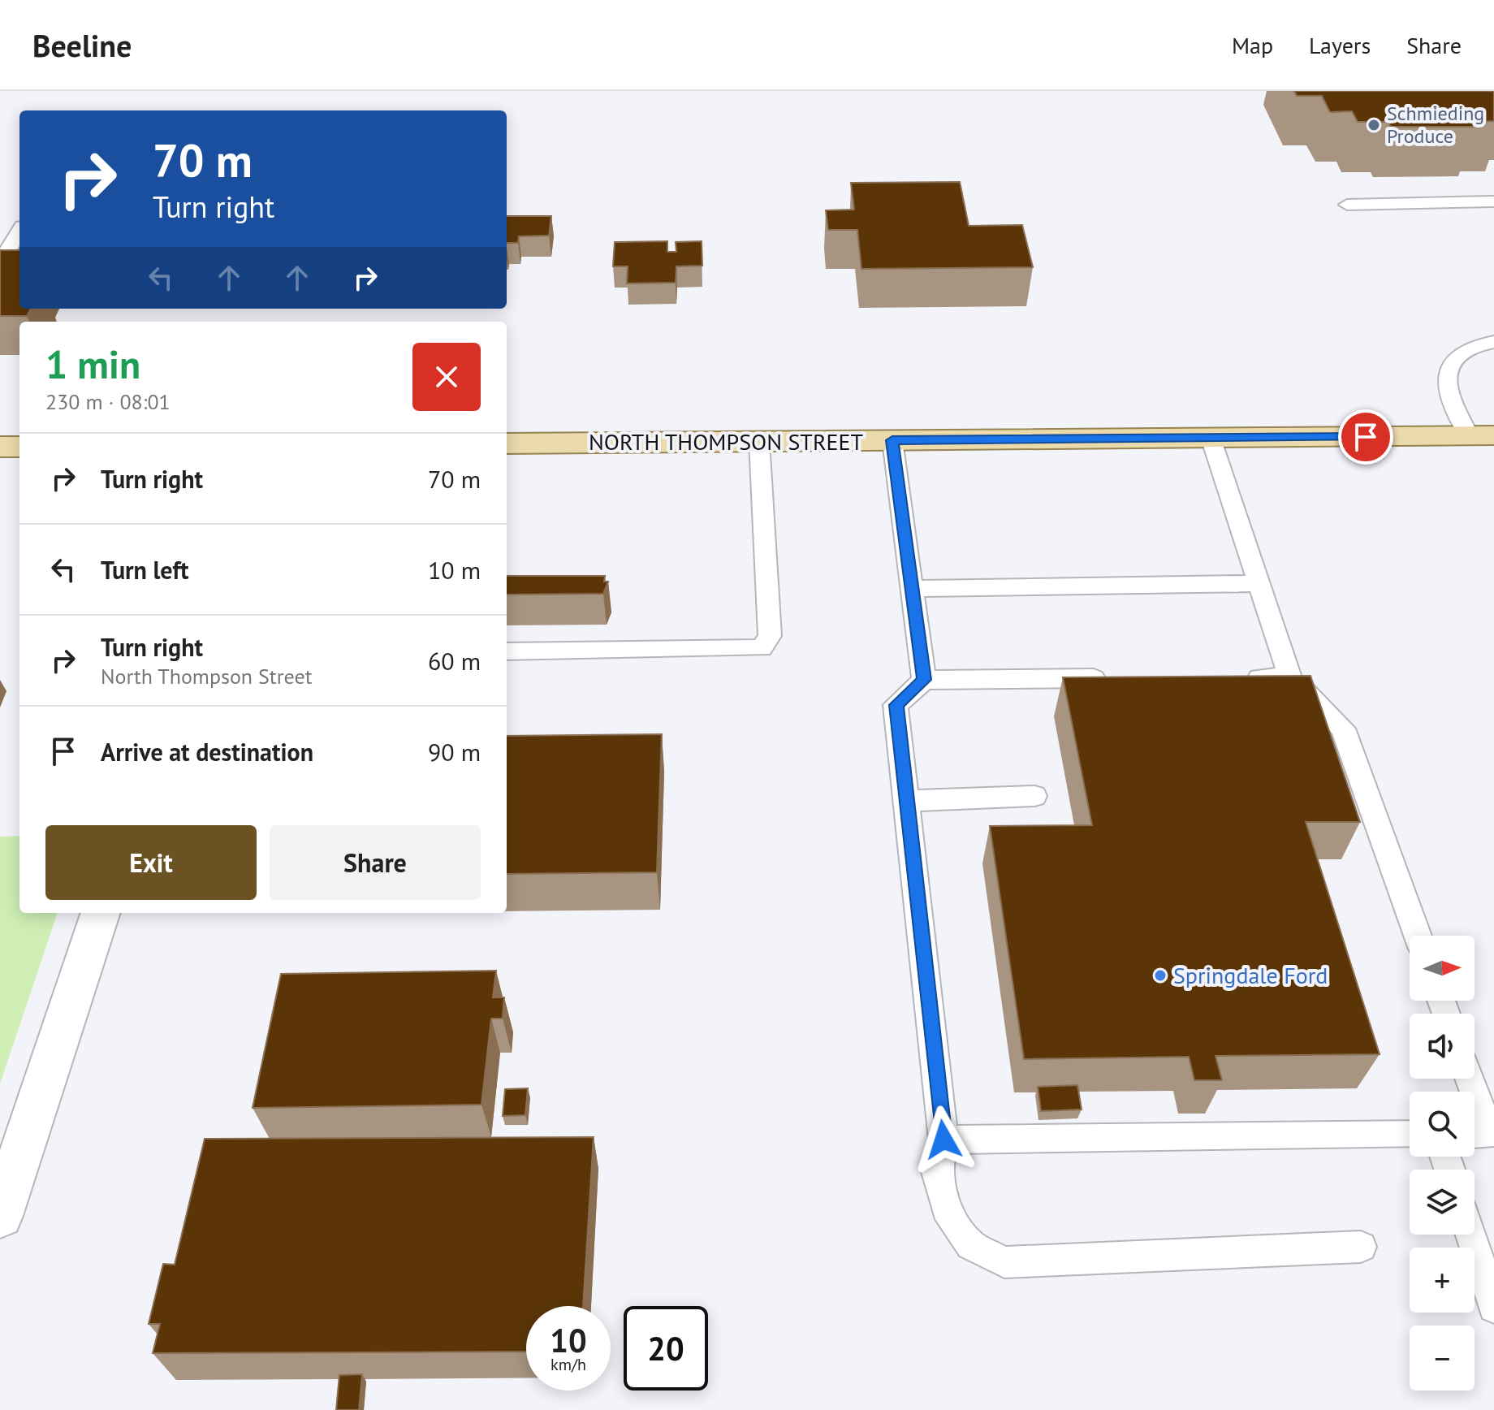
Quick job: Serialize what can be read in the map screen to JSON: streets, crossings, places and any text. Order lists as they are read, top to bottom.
{
  "streets": {
    "main road": ["NORTH THOMPSON STREET"]
  },
  "places": ["Schmieding Produce", "Springdale Ford"],
  "north": "right",
  "page": {
    "header": "Beeline",
    "nav": ["Map", "Layers", "Share"],
    "turn": ["70 m", "Turn right"],
    "heading": ["1 min", "230 m · 08:01"],
    "list": [
      {
        "name": "Turn right",
        "value": "70 m"
      },
      {
        "name": "Turn left",
        "value": "10 m"
      },
      {
        "name": "Turn right",
        "note": "North Thompson Street",
        "value": "60 m"
      },
      {
        "name": "Arrive at destination",
        "value": "90 m"
      }
    ],
    "buttons": ["Exit", "Share"],
    "map_buttons": ["+", "−"],
    "speed": "10 km/h",
    "limit": "20"
  }
}
